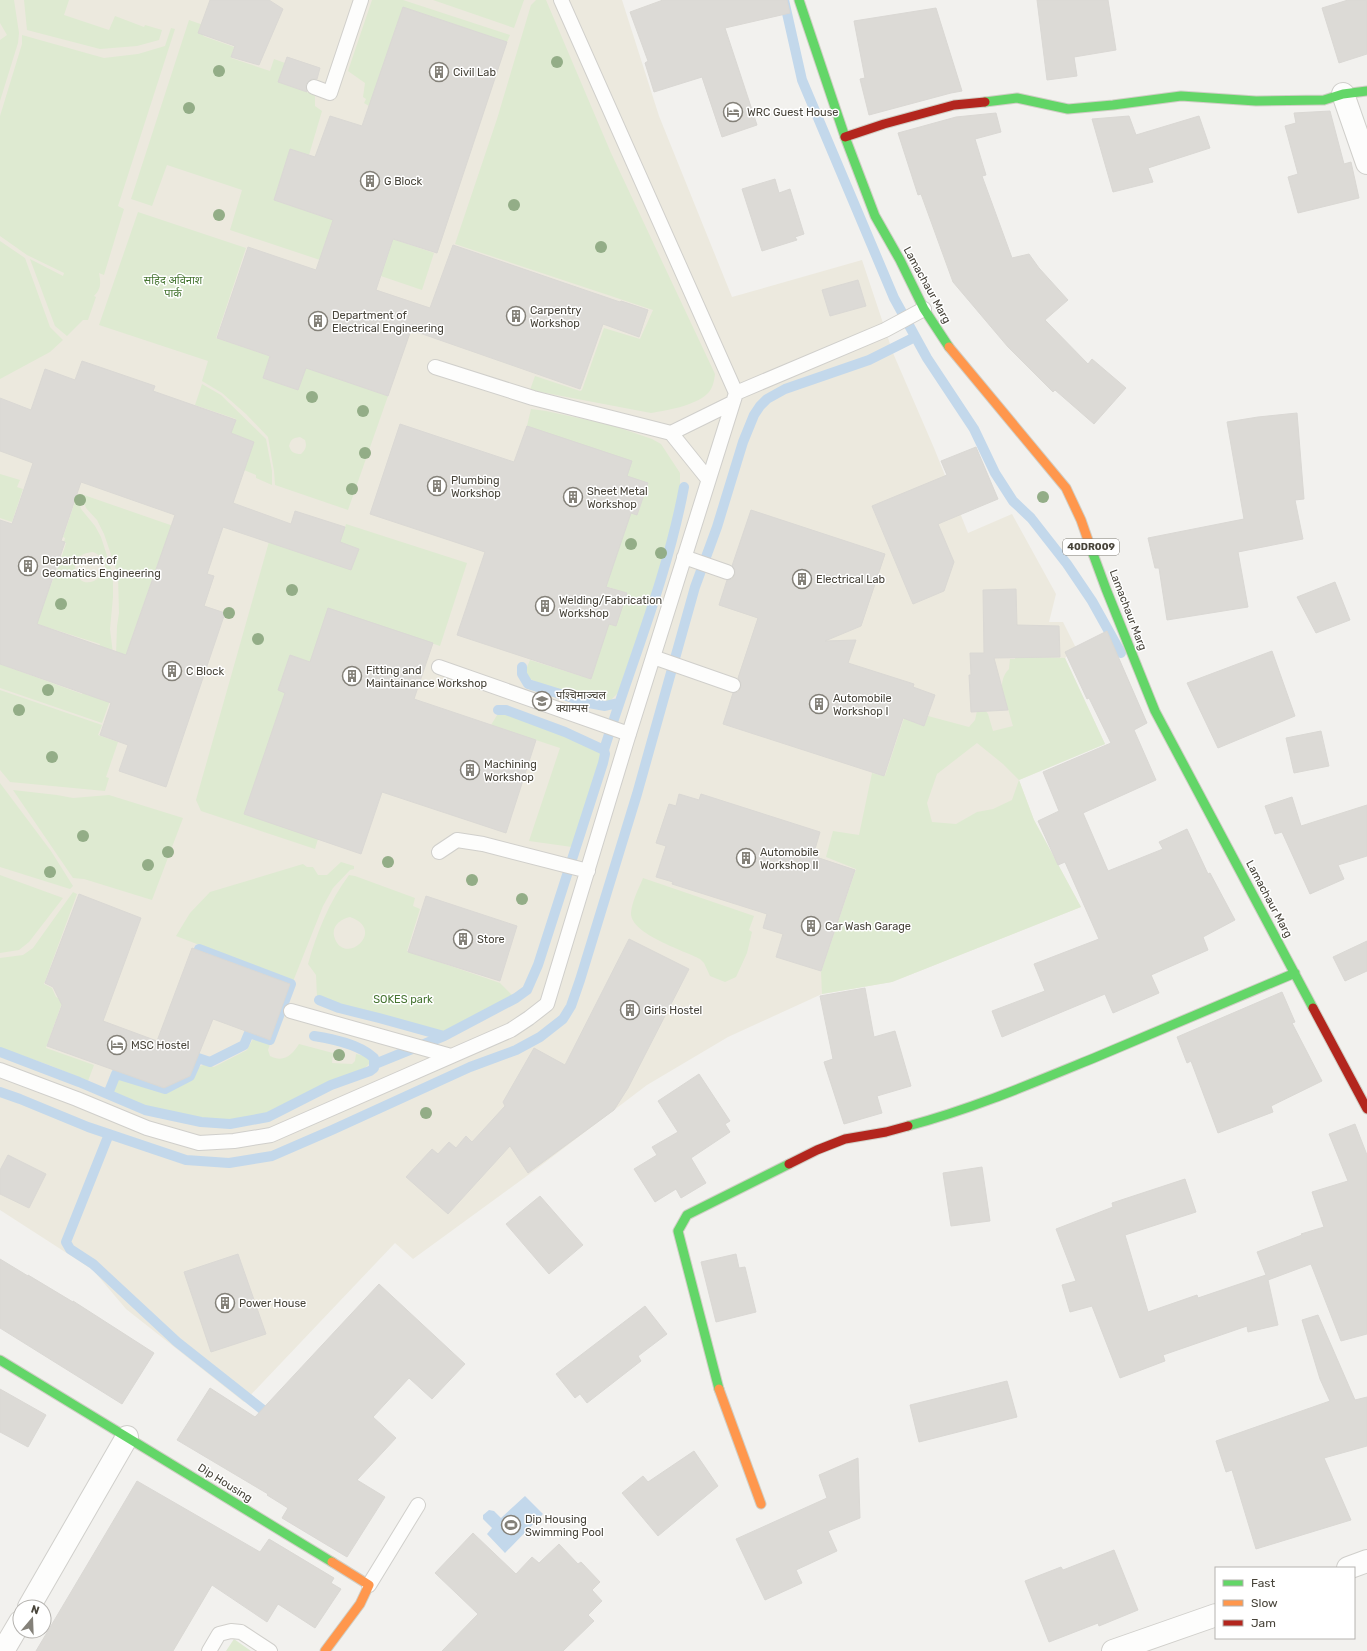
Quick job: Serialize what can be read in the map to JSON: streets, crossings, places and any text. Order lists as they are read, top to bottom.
{
  "streets": {
    "street": ["Lamachaur Marg", "40DR009", "Dip Housing"]
  },
  "parks": ["सहिद अविनाश पार्क", "SOKES park"],
  "places": {
    "building": [
      "Civil Lab",
      "G Block",
      "Carpentry Workshop",
      "Department of Electrical Engineering",
      "Plumbing Workshop",
      "Sheet Metal Workshop",
      "Department of Geomatics Engineering",
      "Electrical Lab",
      "Welding/Fabrication Workshop",
      "C Block",
      "Fitting and Maintainance Workshop",
      "Automobile Workshop I",
      "Machining Workshop",
      "Automobile Workshop II",
      "Car Wash Garage",
      "Store",
      "Girls Hostel",
      "Power House"
    ],
    "hotel": ["WRC Guest House", "MSC Hostel"],
    "school or university": ["पश्‍चिमाञ्‍चल क्याम्पस"],
    "sports": ["Dip Housing Swimming Pool"]
  },
  "legend": ["Fast", "Slow", "Jam"],
  "north": "top"
}
